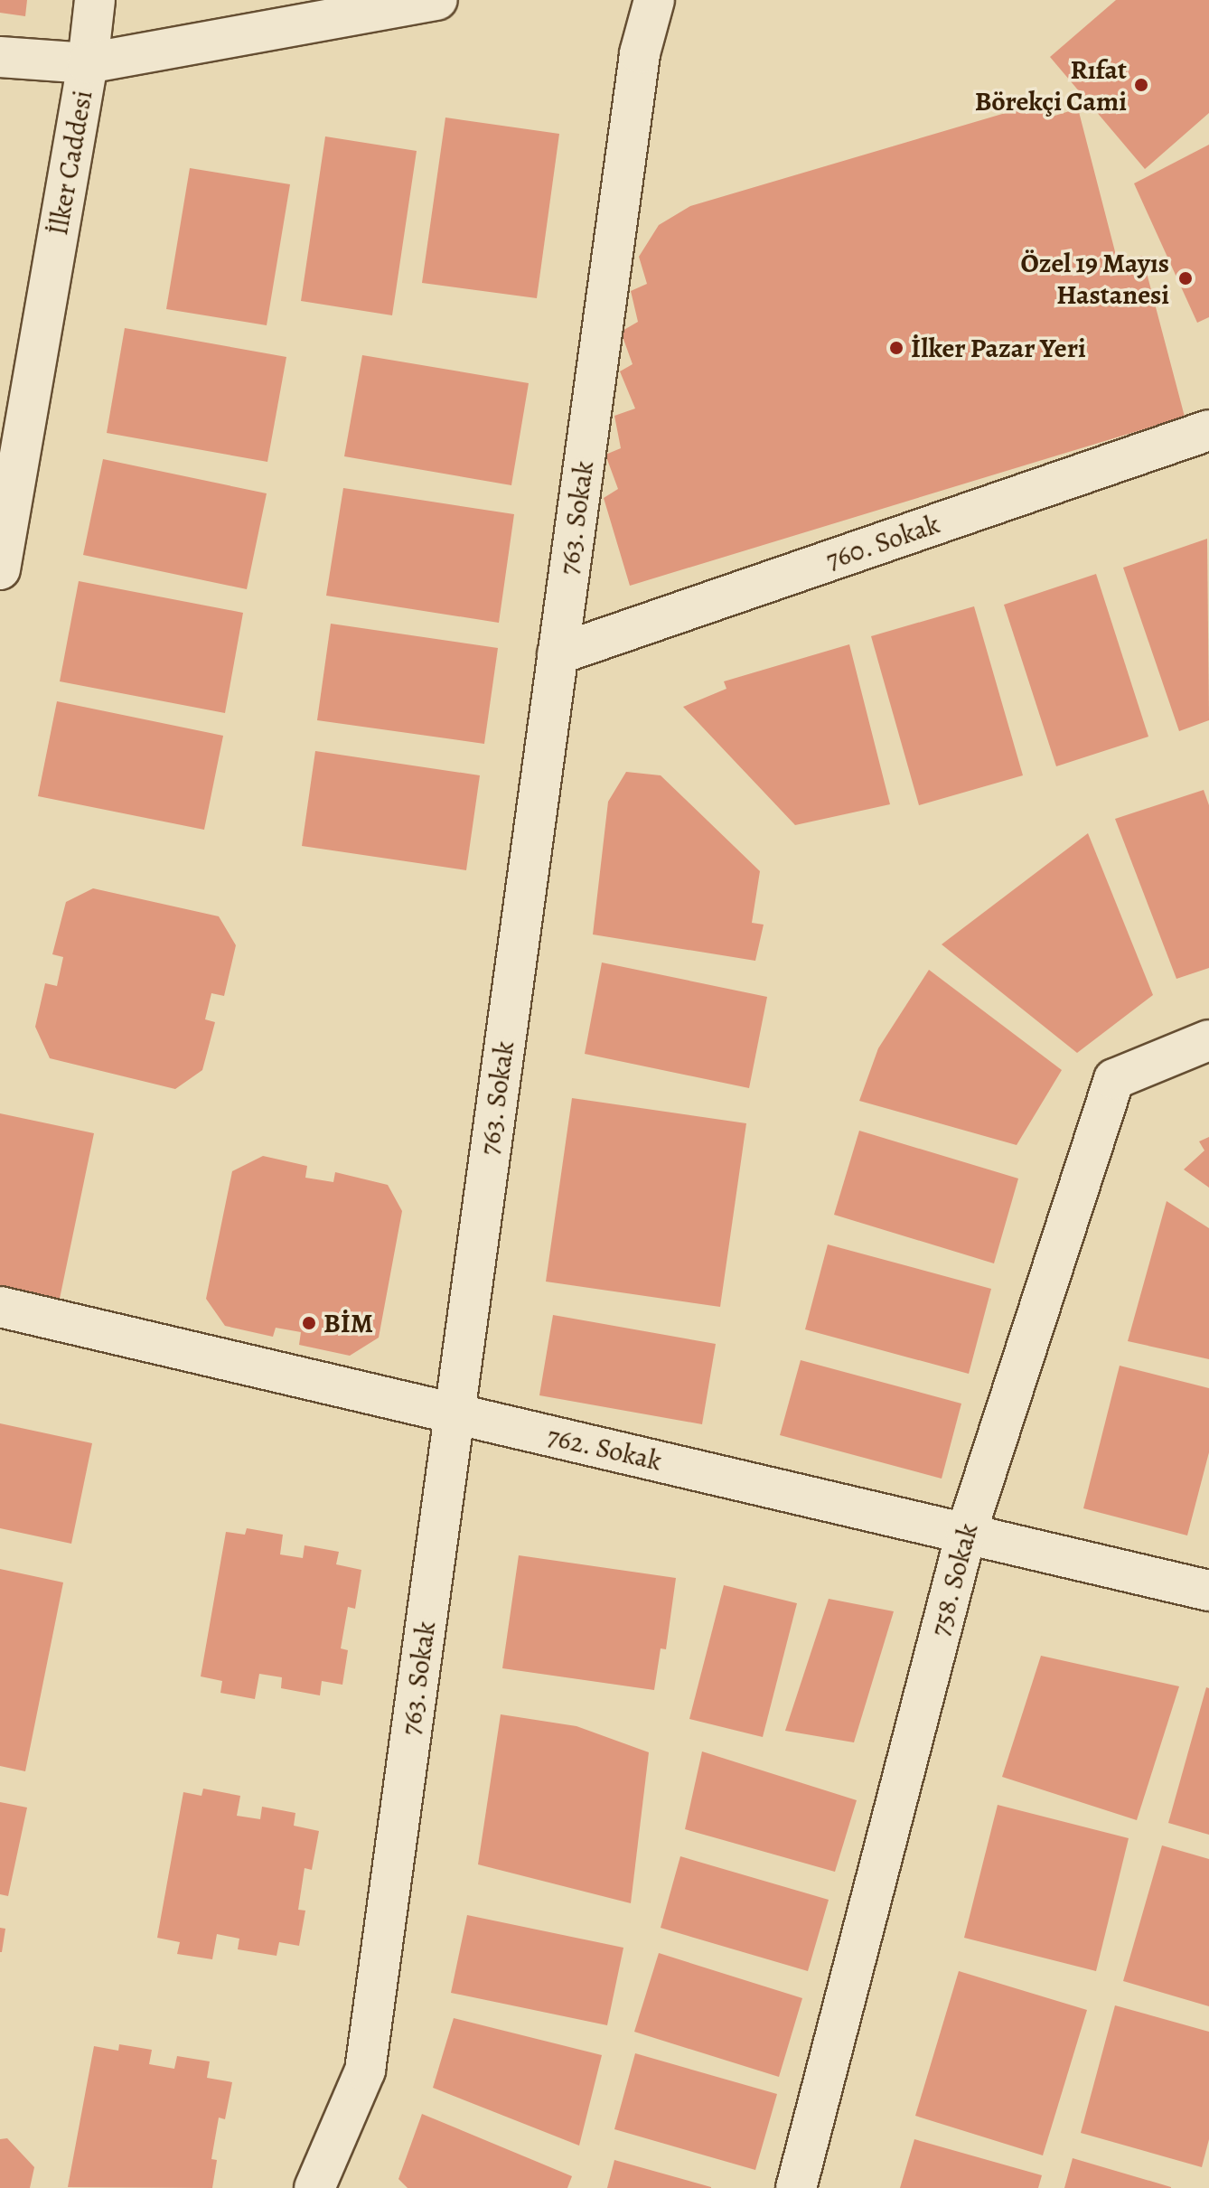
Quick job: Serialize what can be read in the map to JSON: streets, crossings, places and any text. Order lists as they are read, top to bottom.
{
  "streets": {
    "street": [
      "İlker Caddesi",
      "763. Sokak",
      "760. Sokak",
      "762. Sokak",
      "758. Sokak"
    ]
  },
  "crossings": [
    ["763. Sokak", "760. Sokak"],
    ["763. Sokak", "762. Sokak"],
    ["762. Sokak", "758. Sokak"]
  ],
  "places": [
    "Rıfat Börekçi Cami",
    "Özel 19 Mayıs Hastanesi",
    "İlker Pazar Yeri",
    "BİM"
  ]
}
